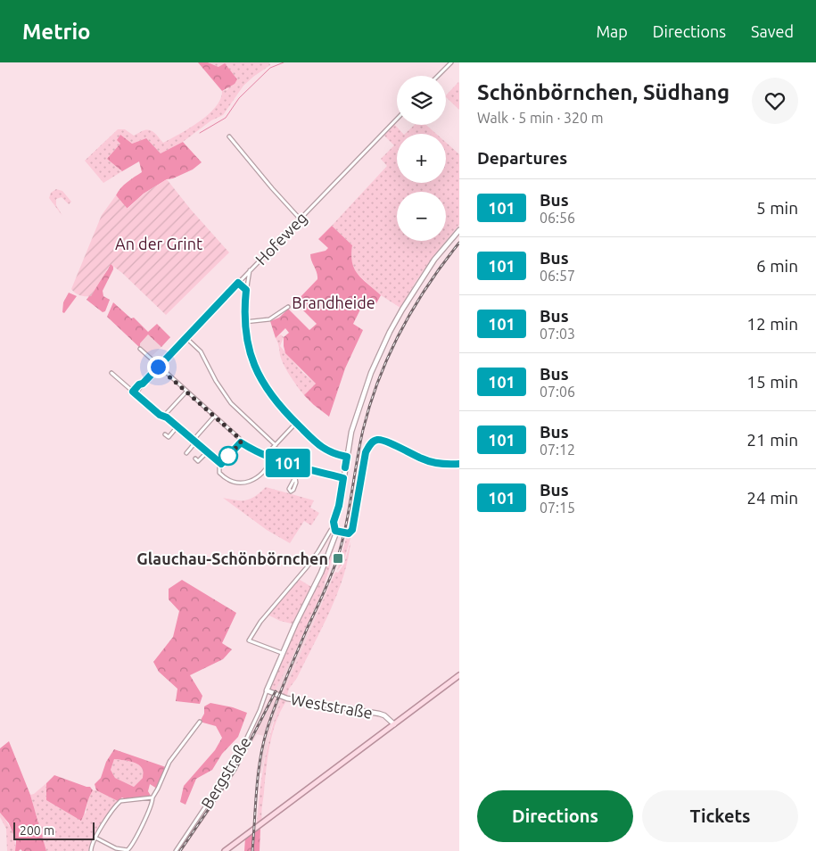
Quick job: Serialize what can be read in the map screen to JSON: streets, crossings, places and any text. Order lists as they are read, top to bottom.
{
  "streets": {
    "street": ["Hofeweg", "Weststraße", "Bergstraße"]
  },
  "crossings": [
    ["Weststraße", "Bergstraße"]
  ],
  "parks": ["An der Grint", "Brandheide"],
  "places": {
    "transit": ["Glauchau-Schönbörnchen"]
  },
  "lines": ["bus line 101"],
  "scale_bar": "200 m",
  "page": {
    "header": "Metrio",
    "nav": ["Map", "Directions", "Saved"],
    "on_map": "101",
    "heading": [
      ["Schönbörnchen, Südhang", "Walk · 5 min · 320 m"],
      "Departures"
    ],
    "map_buttons": ["+", "−"],
    "list": [
      {
        "mark": "101",
        "name": "Bus",
        "note": "06:56",
        "value": "5 min"
      },
      {
        "mark": "101",
        "name": "Bus",
        "note": "06:57",
        "value": "6 min"
      },
      {
        "mark": "101",
        "name": "Bus",
        "note": "07:03",
        "value": "12 min"
      },
      {
        "mark": "101",
        "name": "Bus",
        "note": "07:06",
        "value": "15 min"
      },
      {
        "mark": "101",
        "name": "Bus",
        "note": "07:12",
        "value": "21 min"
      },
      {
        "mark": "101",
        "name": "Bus",
        "note": "07:15",
        "value": "24 min"
      }
    ],
    "buttons": ["Directions", "Tickets"],
    "scale": "200 m"
  }
}
